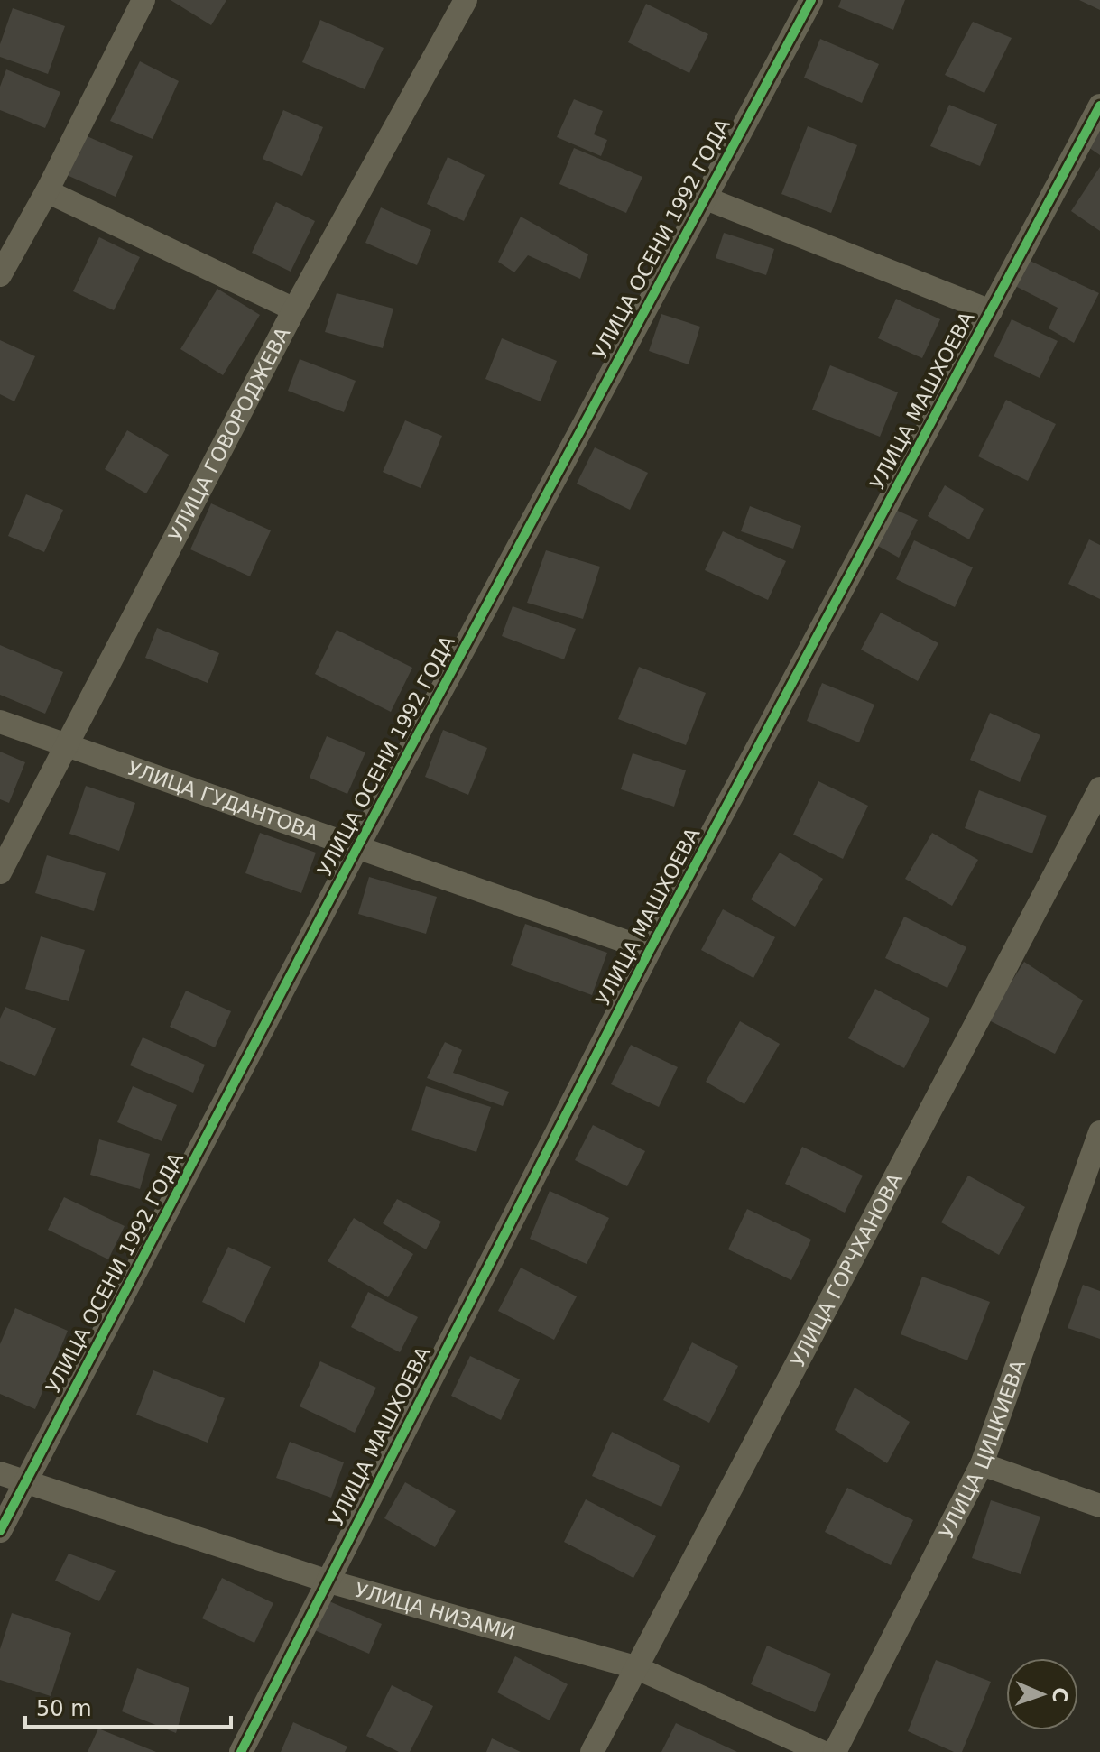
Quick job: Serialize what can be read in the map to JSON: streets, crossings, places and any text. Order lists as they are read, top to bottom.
{
  "streets": {
    "street": [
      "УЛИЦА ОСЕНИ 1992 ГОДА",
      "УЛИЦА МАШХОЕВА",
      "УЛИЦА ГОВОРОДЖЕВА",
      "УЛИЦА ГУДАНТОВА",
      "УЛИЦА ГОРЧХАНОВА",
      "УЛИЦА ЦИЦКИЕВА",
      "УЛИЦА НИЗАМИ"
    ]
  },
  "crossings": [
    ["УЛИЦА ОСЕНИ 1992 ГОДА", "УЛИЦА ГУДАНТОВА"],
    ["УЛИЦА ОСЕНИ 1992 ГОДА", "УЛИЦА НИЗАМИ"],
    ["УЛИЦА МАШХОЕВА", "УЛИЦА ГУДАНТОВА"],
    ["УЛИЦА МАШХОЕВА", "УЛИЦА НИЗАМИ"],
    ["УЛИЦА ГОВОРОДЖЕВА", "УЛИЦА ГУДАНТОВА"],
    ["УЛИЦА ГОРЧХАНОВА", "УЛИЦА НИЗАМИ"]
  ],
  "scale_bar": "50 m",
  "north": "right"
}
